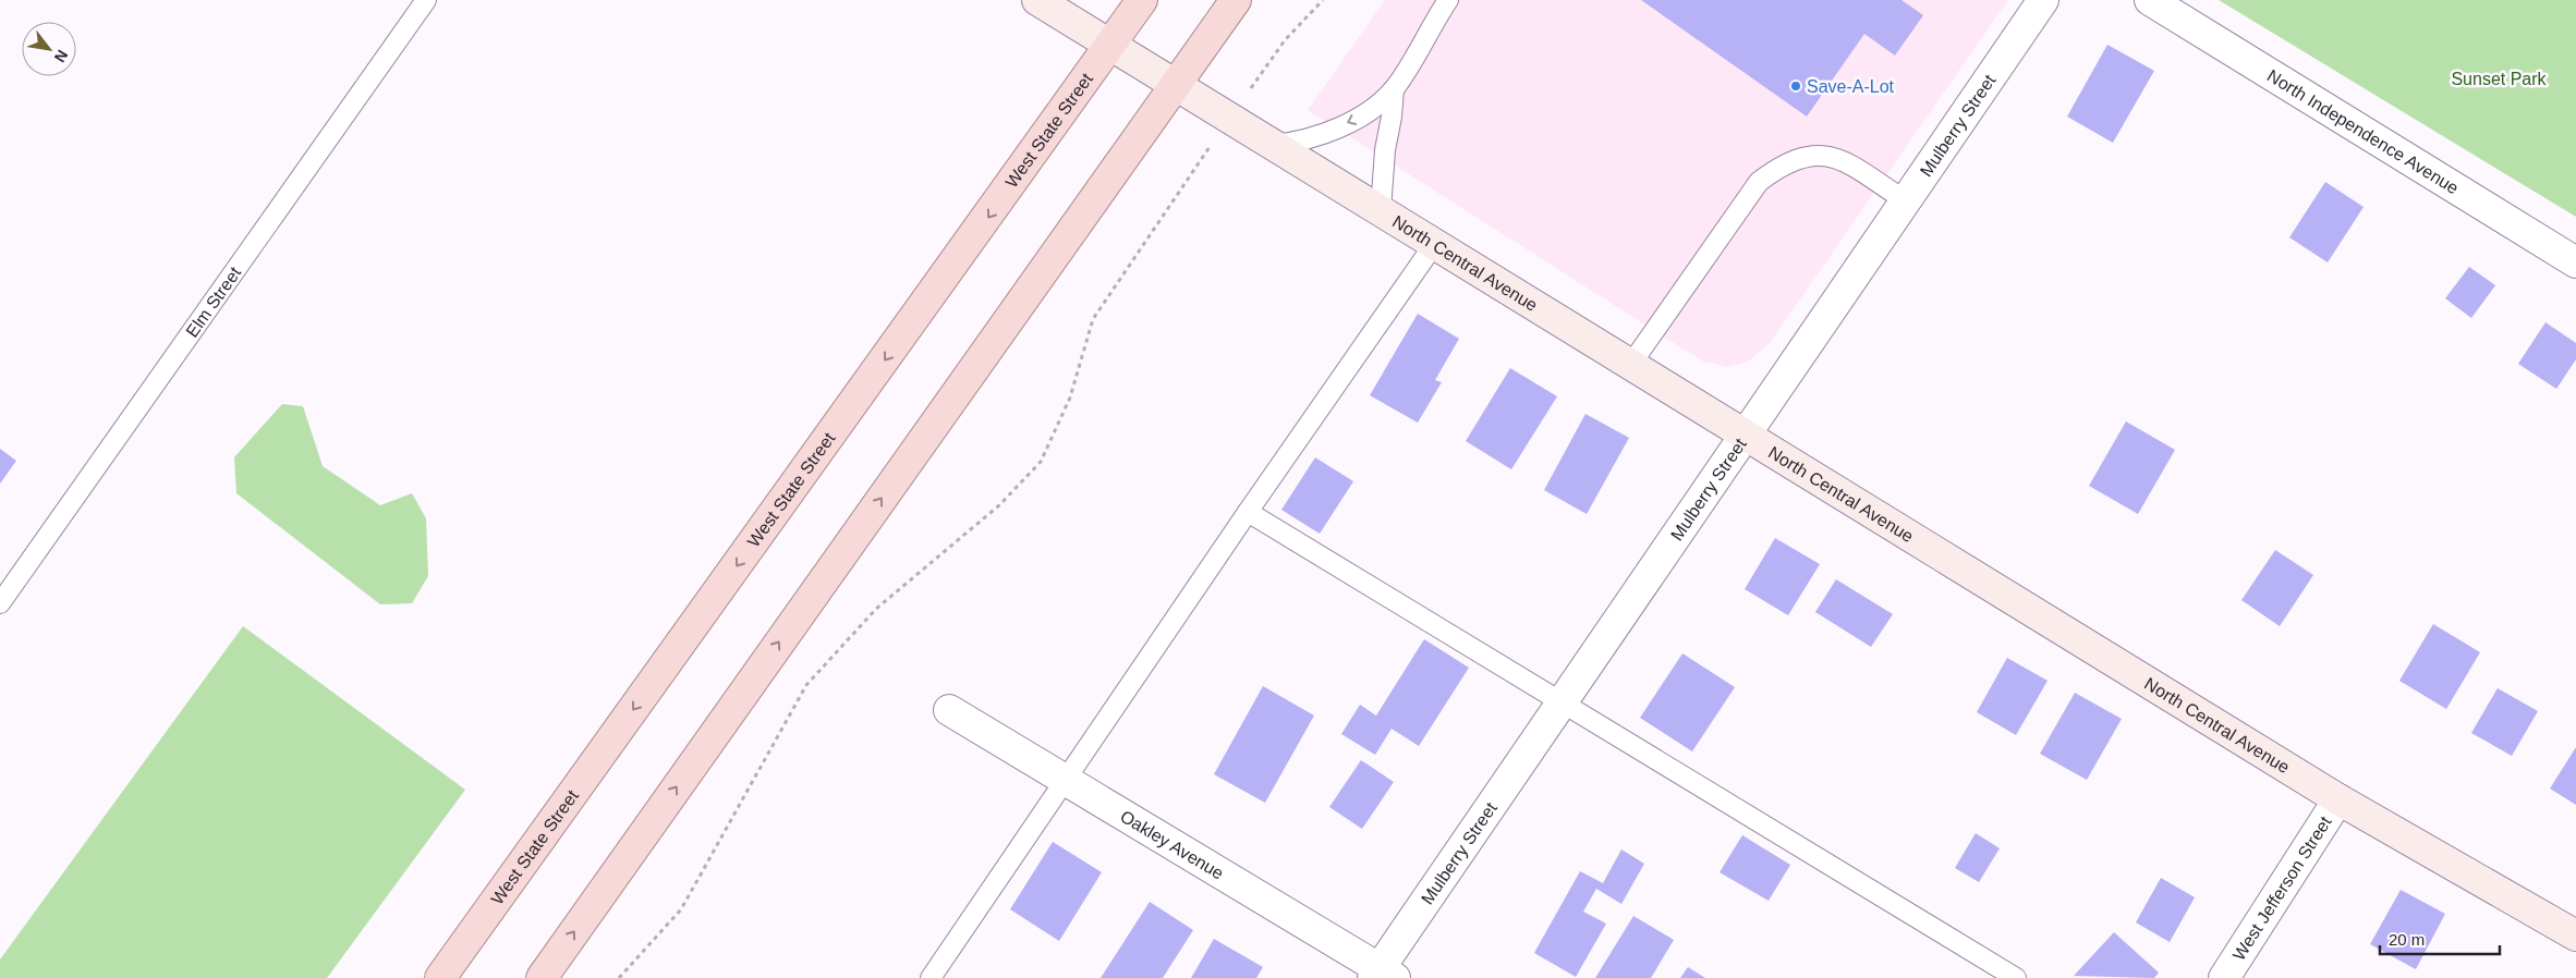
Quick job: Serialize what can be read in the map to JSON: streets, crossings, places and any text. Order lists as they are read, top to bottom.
{
  "streets": {
    "main road": ["West State Street", "North Central Avenue"],
    "street": [
      "Mulberry Street",
      "North Independence Avenue",
      "Oakley Avenue",
      "West Jefferson Street"
    ],
    "lane": ["Elm Street"]
  },
  "crossings": [
    ["Mulberry Street", "North Central Avenue"],
    ["Mulberry Street", "Oakley Avenue"],
    ["West State Street", "North Central Avenue"],
    ["North Central Avenue", "West Jefferson Street"]
  ],
  "parks": ["Sunset Park"],
  "places": ["Save-A-Lot"],
  "scale_bar": "20 m",
  "north": "bottom right"
}
